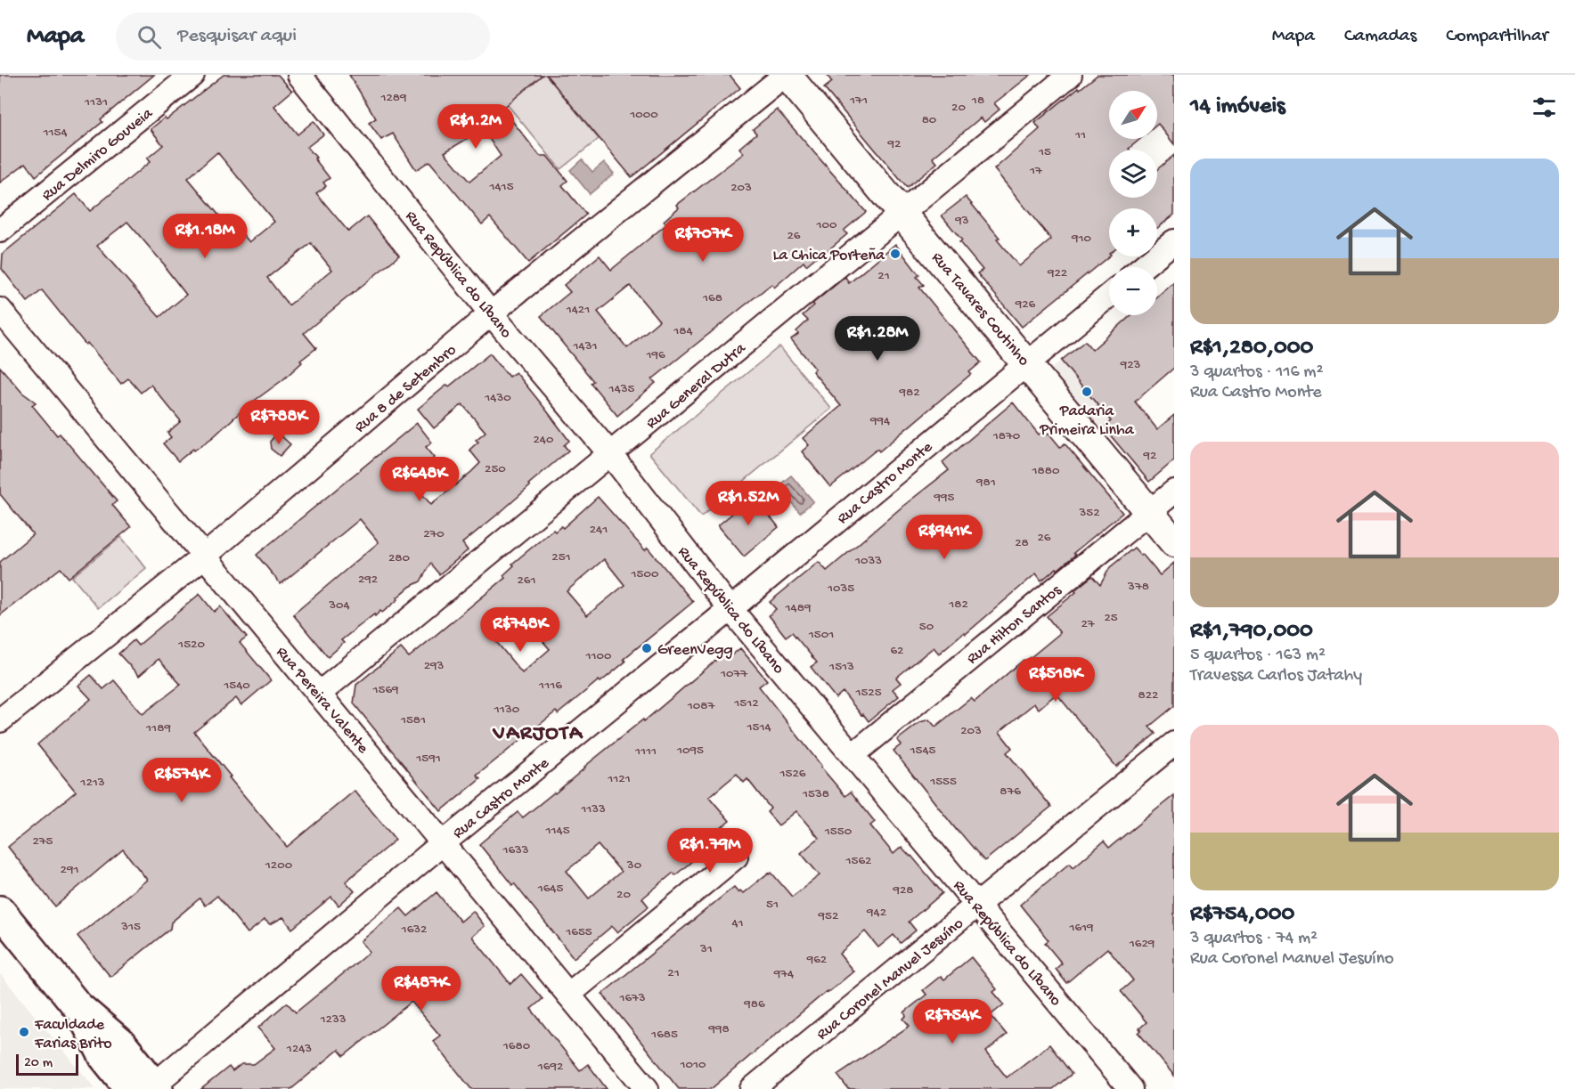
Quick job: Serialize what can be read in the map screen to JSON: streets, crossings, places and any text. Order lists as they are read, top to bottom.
{
  "streets": {
    "street": [
      "Rua Delmiro Gouveia",
      "Rua República do Líbano",
      "Rua Tavares Coutinho",
      "Rua General Dutra",
      "Rua 8 de Setembro",
      "Rua Castro Monte",
      "Rua Hilton Santos",
      "Rua Pereira Valente",
      "Rua Coronel Manuel Jesuíno"
    ]
  },
  "crossings": [
    ["Rua República do Líbano", "Rua General Dutra"],
    ["Rua República do Líbano", "Rua 8 de Setembro"],
    ["Rua República do Líbano", "Rua Castro Monte"],
    ["Rua República do Líbano", "Rua Hilton Santos"],
    ["Rua República do Líbano", "Rua Coronel Manuel Jesuíno"],
    ["Rua Tavares Coutinho", "Rua General Dutra"],
    ["Rua Tavares Coutinho", "Rua 8 de Setembro"],
    ["Rua Tavares Coutinho", "Rua Castro Monte"],
    ["Rua Tavares Coutinho", "Rua Hilton Santos"],
    ["Rua General Dutra", "Rua Pereira Valente"],
    ["Rua 8 de Setembro", "Rua Pereira Valente"],
    ["Rua Castro Monte", "Rua Pereira Valente"]
  ],
  "districts": ["VARJOTA"],
  "places": [
    "La Chica Porteña",
    "Padaria Primeira Linha",
    "GreenVegg",
    "Faculdade Farias Brito"
  ],
  "house_numbers": [
    "1289",
    "171",
    "18",
    "1131",
    "20",
    "1000",
    "80",
    "1154",
    "11",
    "92",
    "15",
    "17",
    "1415",
    "203",
    "93",
    "100",
    "26",
    "910",
    "922",
    "21",
    "168",
    "926",
    "1421",
    "184",
    "1431",
    "196",
    "923",
    "1435",
    "982",
    "1430",
    "994",
    "1870",
    "240",
    "92",
    "250",
    "1880",
    "981",
    "995",
    "352",
    "241",
    "270",
    "26",
    "28",
    "251",
    "280",
    "1033",
    "1500",
    "292",
    "261",
    "378",
    "1035",
    "182",
    "304",
    "1489",
    "25",
    "27",
    "50",
    "1501",
    "1520",
    "62",
    "1100",
    "293",
    "1513",
    "1077",
    "1540",
    "1116",
    "1569",
    "1525",
    "822",
    "1512",
    "1087",
    "1130",
    "1581",
    "1514",
    "1189",
    "203",
    "1095",
    "1545",
    "1111",
    "1591",
    "1526",
    "1121",
    "1555",
    "1213",
    "876",
    "1538",
    "1133",
    "1145",
    "1550",
    "275",
    "1633",
    "1562",
    "1200",
    "30",
    "291",
    "1645",
    "928",
    "20",
    "51",
    "942",
    "952",
    "41",
    "315",
    "1619",
    "1632",
    "1655",
    "1629",
    "31",
    "962",
    "21",
    "974",
    "1673",
    "986",
    "1233",
    "998",
    "1685",
    "1680",
    "1243",
    "1010",
    "1692"
  ],
  "scale_bar": "20 m",
  "north": "top right",
  "page": {
    "header": "Mapa",
    "search": "Pesquisar aqui",
    "nav": ["Mapa", "Camadas", "Compartilhar"],
    "heading": "14 imóveis",
    "map_buttons": ["+", "−"],
    "price": [
      "R$1.2M",
      "R$1.18M",
      "R$707K",
      "R$1.28M",
      "R$788K",
      "R$648K",
      "R$1.52M",
      "R$941K",
      "R$748K",
      "R$518K",
      "R$574K",
      "R$1.79M",
      "R$487K",
      "R$754K"
    ],
    "list": [
      {
        "name": "R$1,280,000",
        "note": "3 quartos · 116 m² · Rua Castro Monte"
      },
      {
        "name": "R$1,790,000",
        "note": "5 quartos · 163 m² · Travessa Carlos Jatahy"
      },
      {
        "name": "R$754,000",
        "note": "3 quartos · 74 m² · Rua Coronel Manuel Jesuíno"
      }
    ],
    "scale": "20 m"
  }
}
